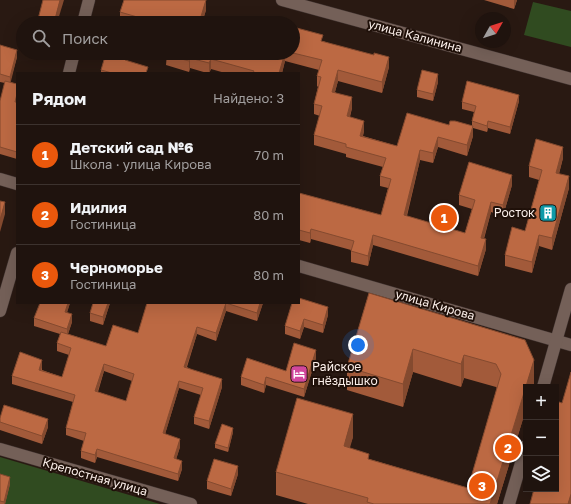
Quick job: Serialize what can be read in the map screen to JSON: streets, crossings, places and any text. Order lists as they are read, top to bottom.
{
  "streets": {
    "street": ["улица Калинина", "улица Кирова", "Крепостная улица"]
  },
  "places": {
    "building": ["Росток"],
    "hotel": ["Райское гнёздышко"]
  },
  "north": "top right",
  "page": {
    "search": "Поиск",
    "heading": ["Рядом", "Найдено: 3"],
    "list": [
      {
        "mark": "1",
        "name": "Детский сад №6",
        "note": "Школа · улица Кирова",
        "value": "70 m"
      },
      {
        "mark": "2",
        "name": "Идилия",
        "note": "Гостиница",
        "value": "80 m"
      },
      {
        "mark": "3",
        "name": "Черноморье",
        "note": "Гостиница",
        "value": "80 m"
      }
    ],
    "pins": ["1", "2", "3"],
    "map_buttons": ["+", "−"]
  }
}
